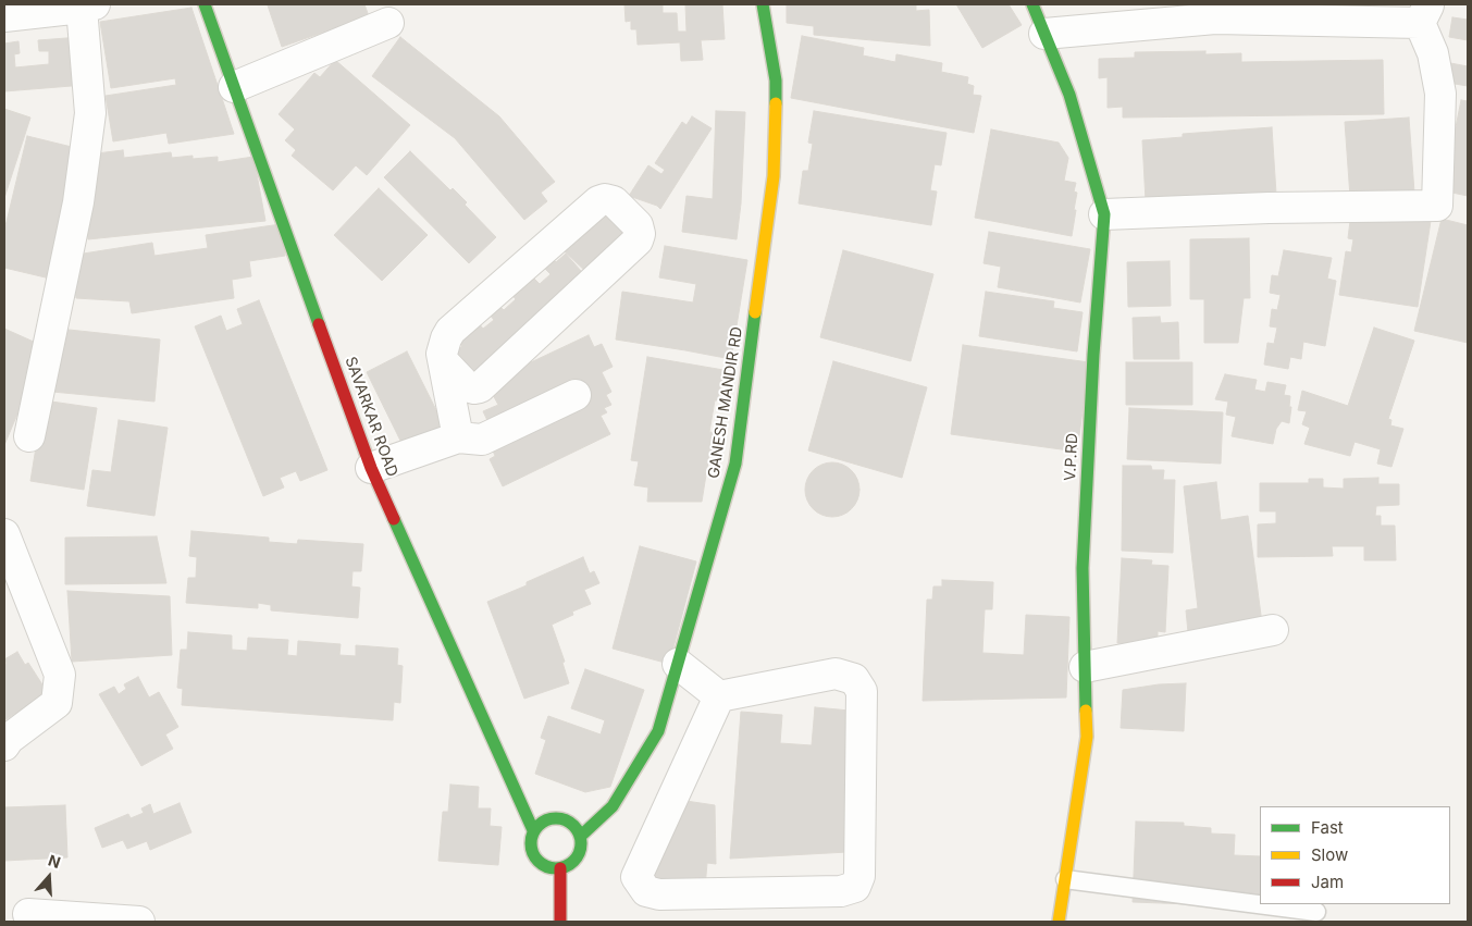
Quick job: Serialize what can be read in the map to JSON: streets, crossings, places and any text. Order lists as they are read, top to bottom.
{
  "streets": {
    "street": ["GANESH MANDIR RD", "SAVARKAR ROAD", "V.P.RD"]
  },
  "crossings": [
    ["GANESH MANDIR RD", "SAVARKAR ROAD"]
  ],
  "legend": ["Fast", "Slow", "Jam"],
  "north": "top"
}
